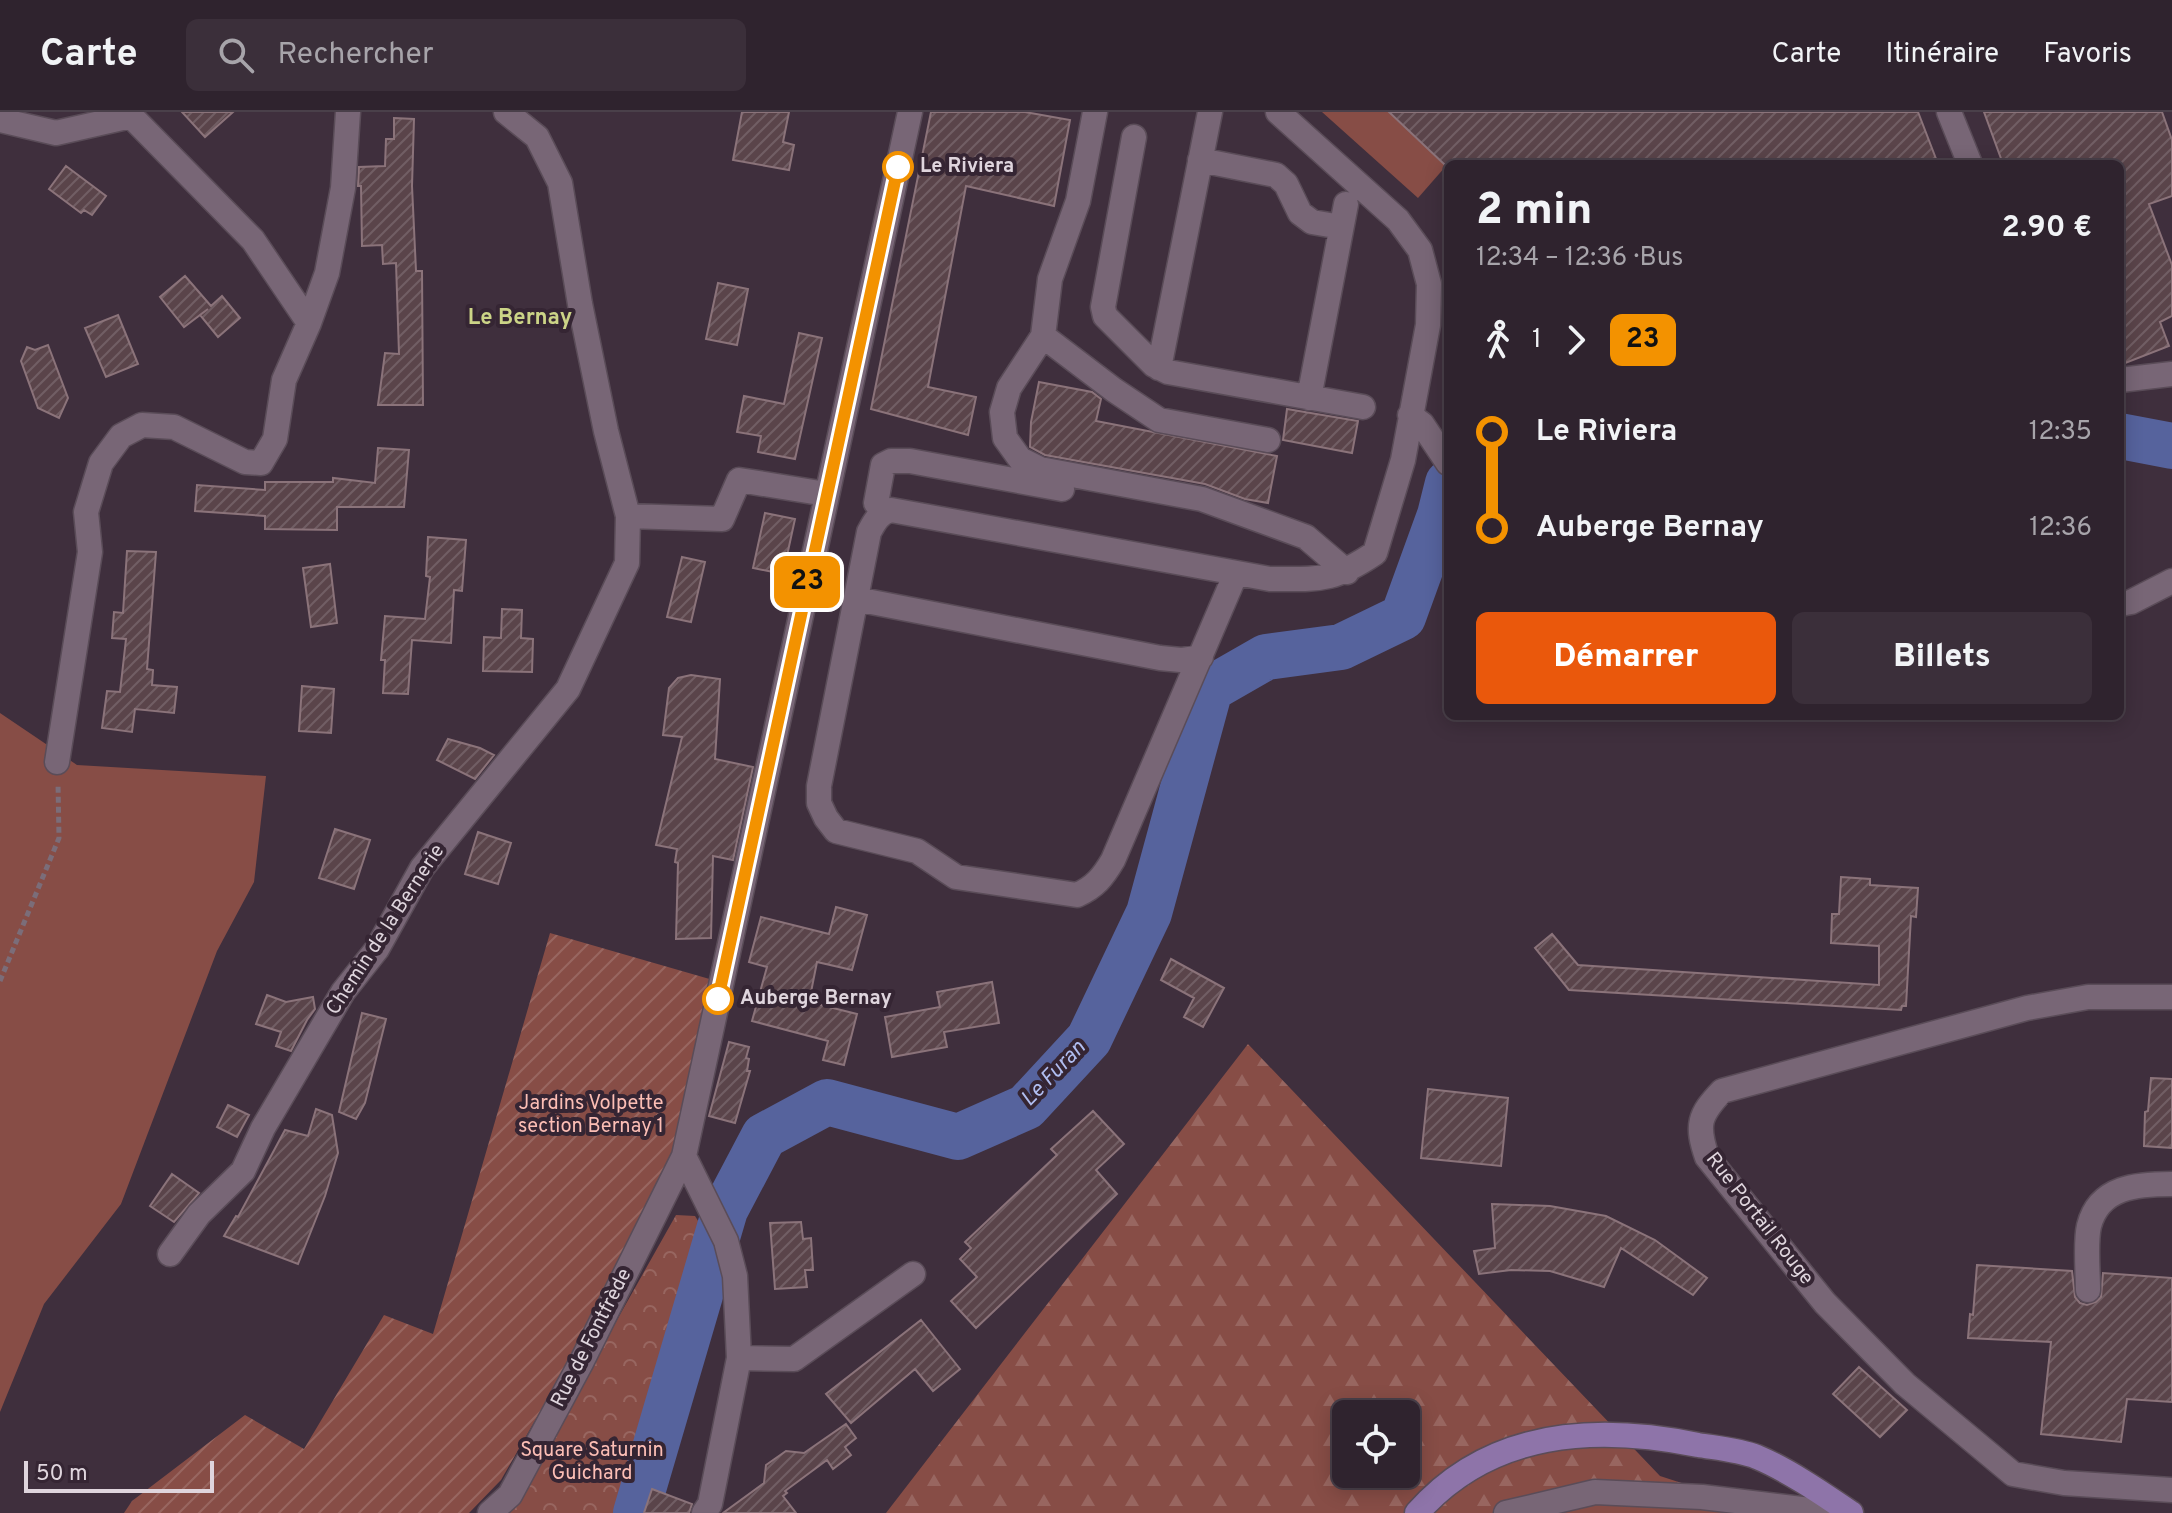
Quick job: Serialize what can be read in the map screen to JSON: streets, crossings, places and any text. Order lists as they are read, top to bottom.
{
  "streets": {
    "street": ["Chemin de la Bernerie", "Rue Portail Rouge", "Rue de Fontfrède"]
  },
  "districts": ["Le Bernay"],
  "water": ["Le Furan"],
  "parks": ["Jardins Volpette section Bernay 1", "Square Saturnin Guichard"],
  "places": ["Le Riviera", "Auberge Bernay"],
  "lines": ["bus line 23"],
  "scale_bar": "50 m",
  "page": {
    "header": "Carte",
    "search": "Rechercher",
    "nav": ["Carte", "Itinéraire", "Favoris"],
    "on_map": "23",
    "heading": ["2 min", "12:34 – 12:36 · Bus", "2.90 €"],
    "legs": ["1", "23"],
    "list": [
      {
        "name": "Le Riviera",
        "value": "12:35"
      },
      {
        "name": "Auberge Bernay",
        "value": "12:36"
      }
    ],
    "buttons": ["Démarrer", "Billets"],
    "scale": "50 m"
  }
}
